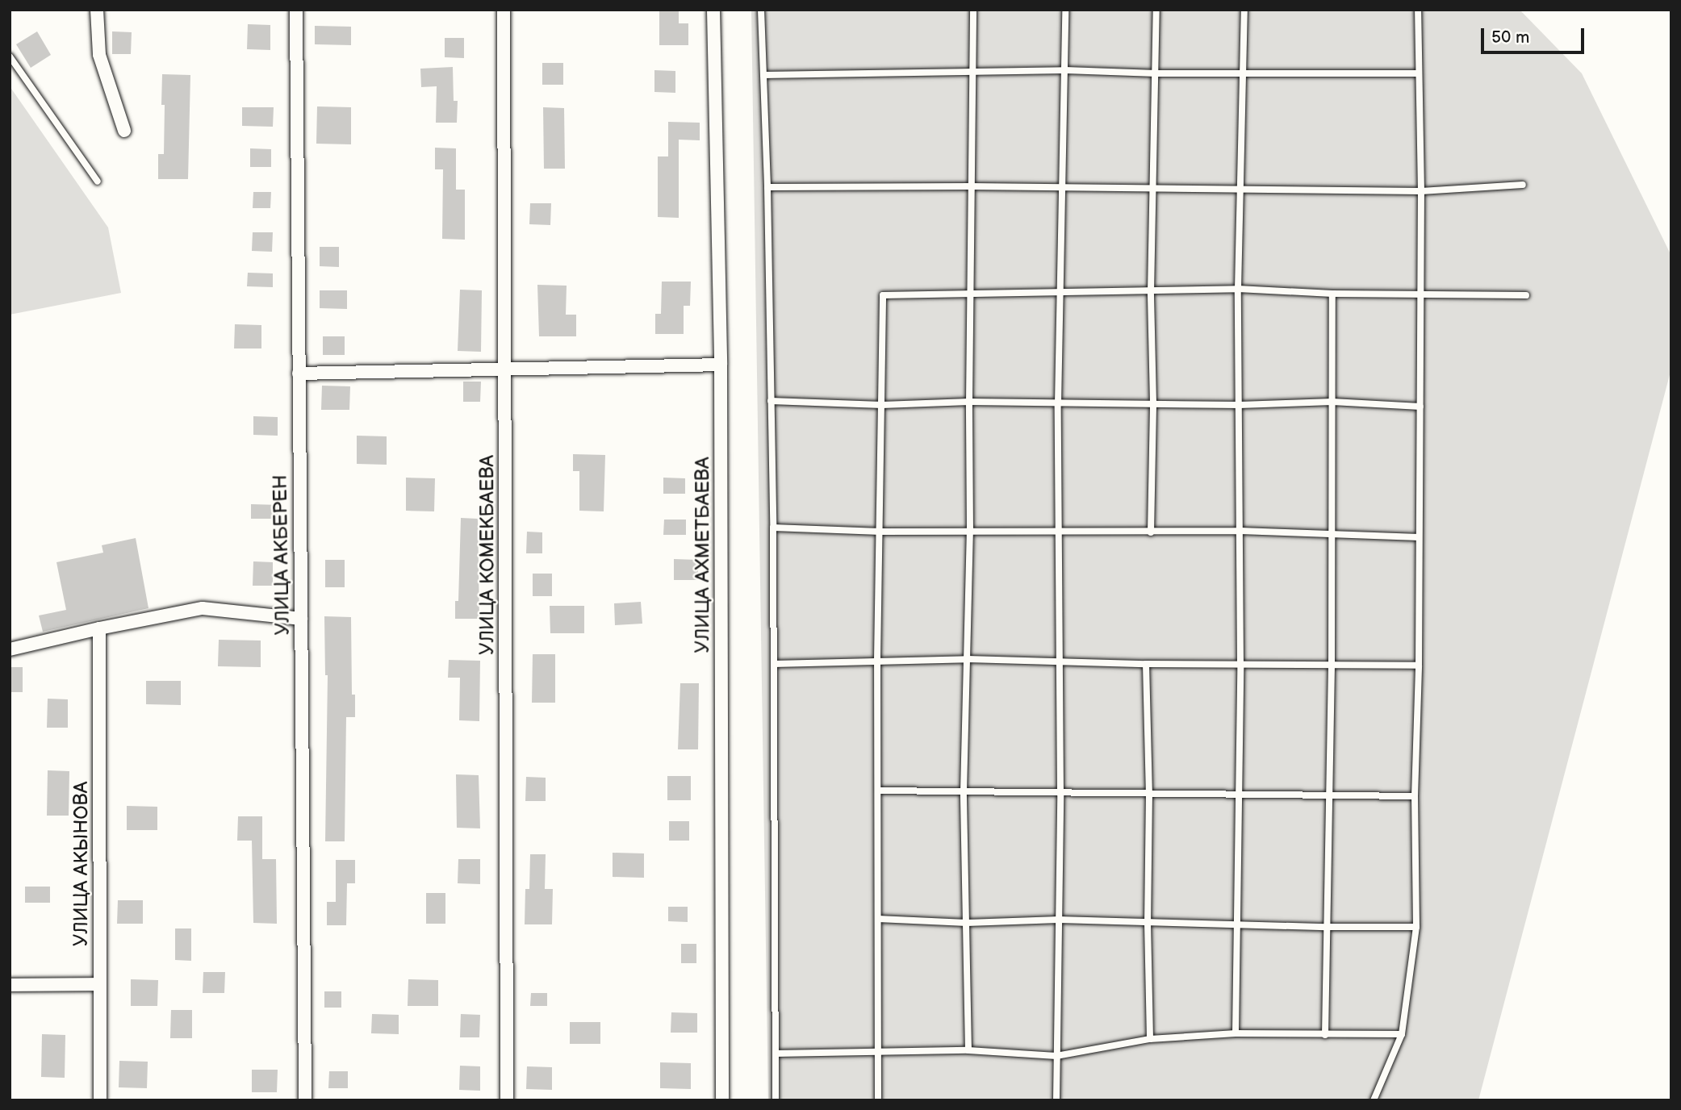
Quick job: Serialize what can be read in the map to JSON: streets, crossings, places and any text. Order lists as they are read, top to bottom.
{
  "streets": {
    "street": [
      "УЛИЦА АКБЕРЕН",
      "УЛИЦА КОМЕКБАЕВА",
      "УЛИЦА АХМЕТБАЕВА",
      "УЛИЦА АКЫНОВА"
    ]
  },
  "scale_bar": "50 m"
}
